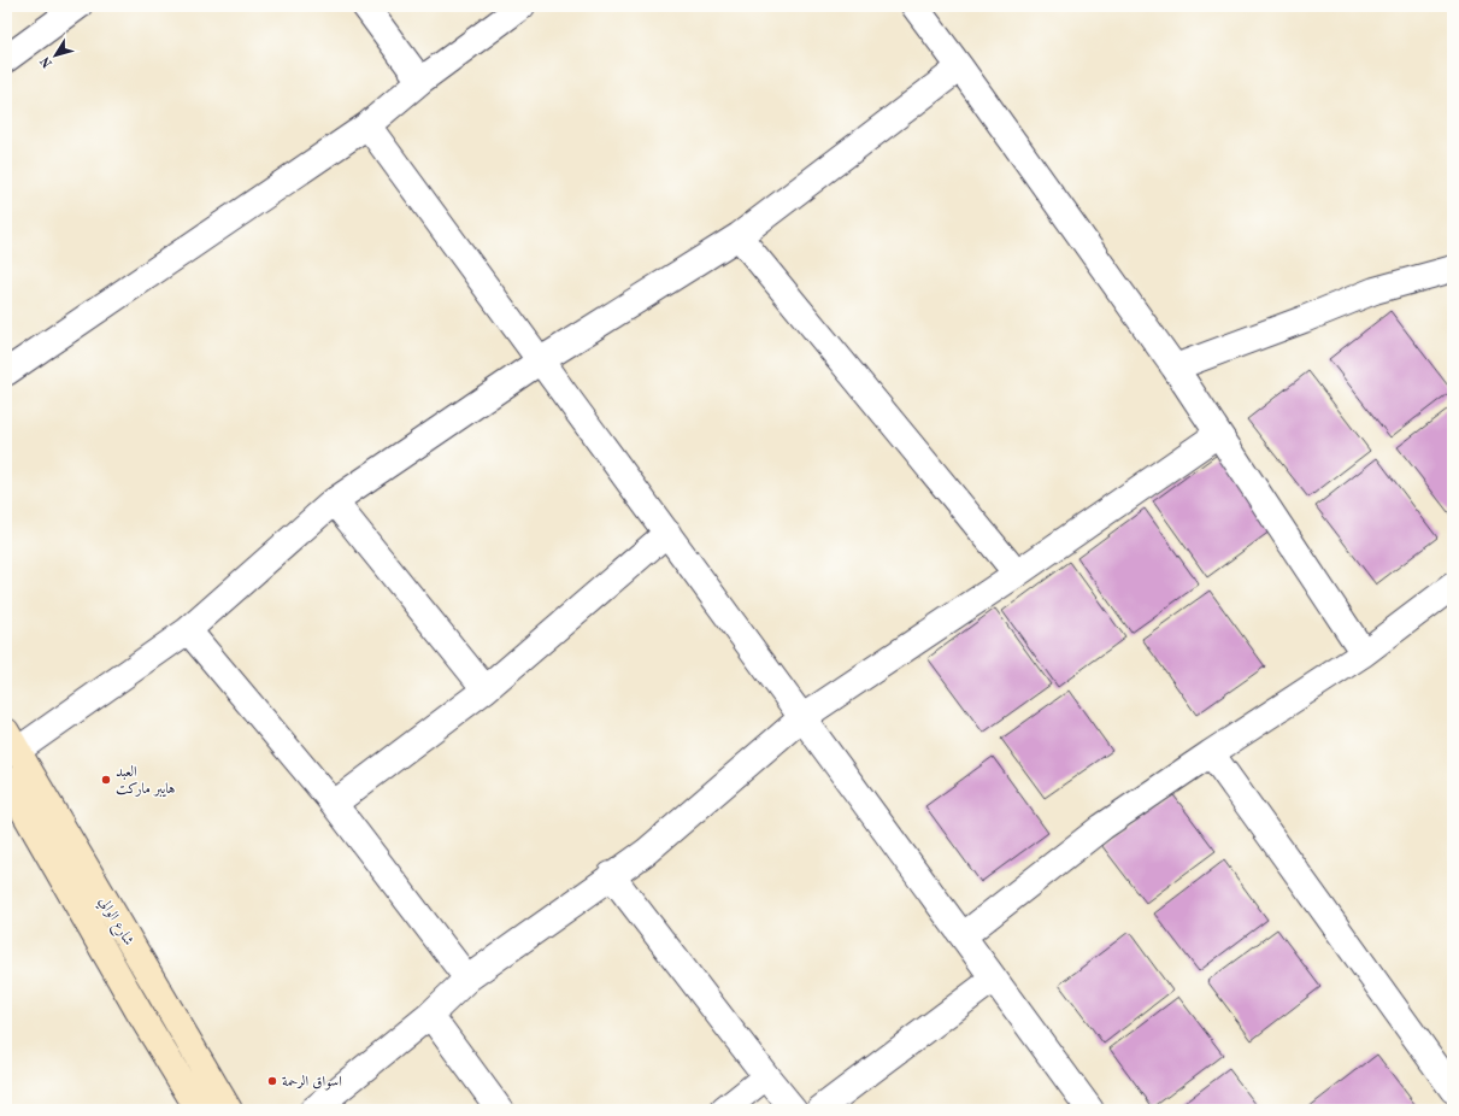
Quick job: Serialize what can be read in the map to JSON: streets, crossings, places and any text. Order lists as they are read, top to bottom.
{
  "streets": {
    "street": ["شارع الوالي"]
  },
  "places": ["العبد هايبر ماركت", "اسواق الرحمة"],
  "north": "bottom left"
}
